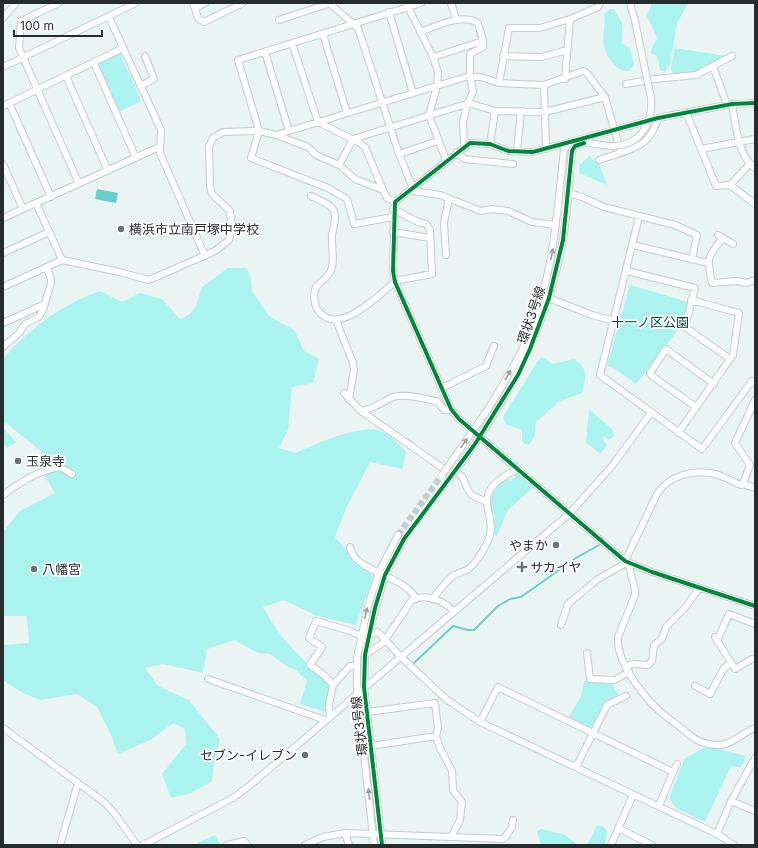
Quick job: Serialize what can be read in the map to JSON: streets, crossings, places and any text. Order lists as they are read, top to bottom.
{
  "streets": {
    "street": ["環状3号線"]
  },
  "parks": ["十一ノ区公園"],
  "places": {
    "other": [
      "横浜市立南戸塚中学校",
      "玉泉寺",
      "やまか",
      "八幡宮",
      "セブン-イレブン"
    ],
    "health": ["サカイヤ"]
  },
  "scale_bar": "100 m"
}
